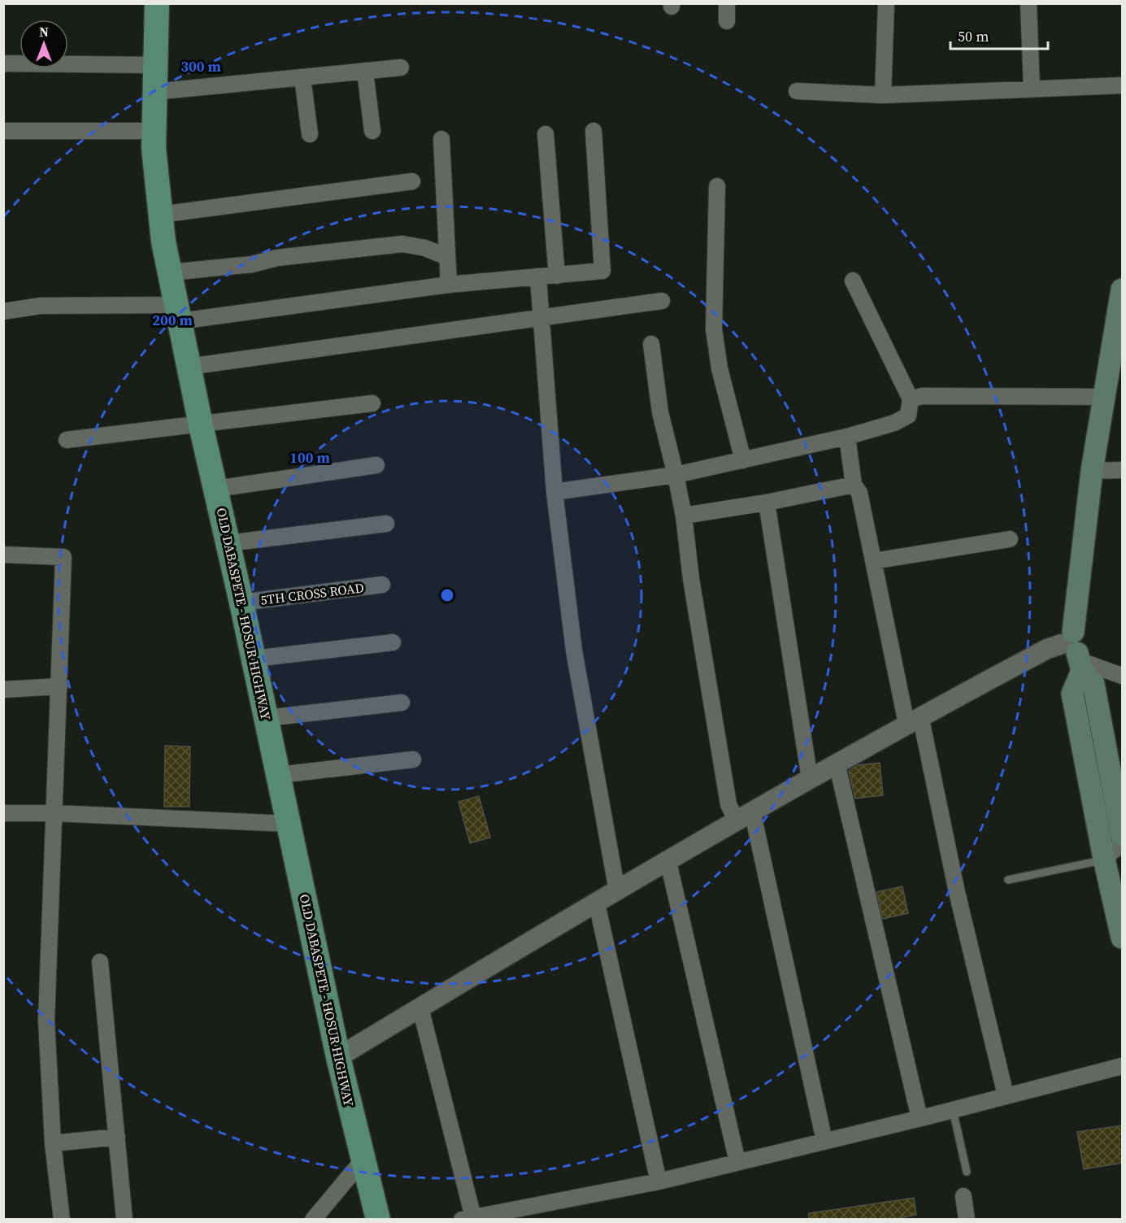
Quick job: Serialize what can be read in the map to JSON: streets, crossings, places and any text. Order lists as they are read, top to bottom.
{
  "streets": {
    "main road": ["OLD DABASPETE - HOSUR HIGHWAY"],
    "street": ["5TH CROSS ROAD"]
  },
  "crossings": [
    ["5TH CROSS ROAD", "OLD DABASPETE - HOSUR HIGHWAY"]
  ],
  "scale_bar": "50 m",
  "north": "top",
  "rings": ["300 m", "200 m", "100 m"]
}
